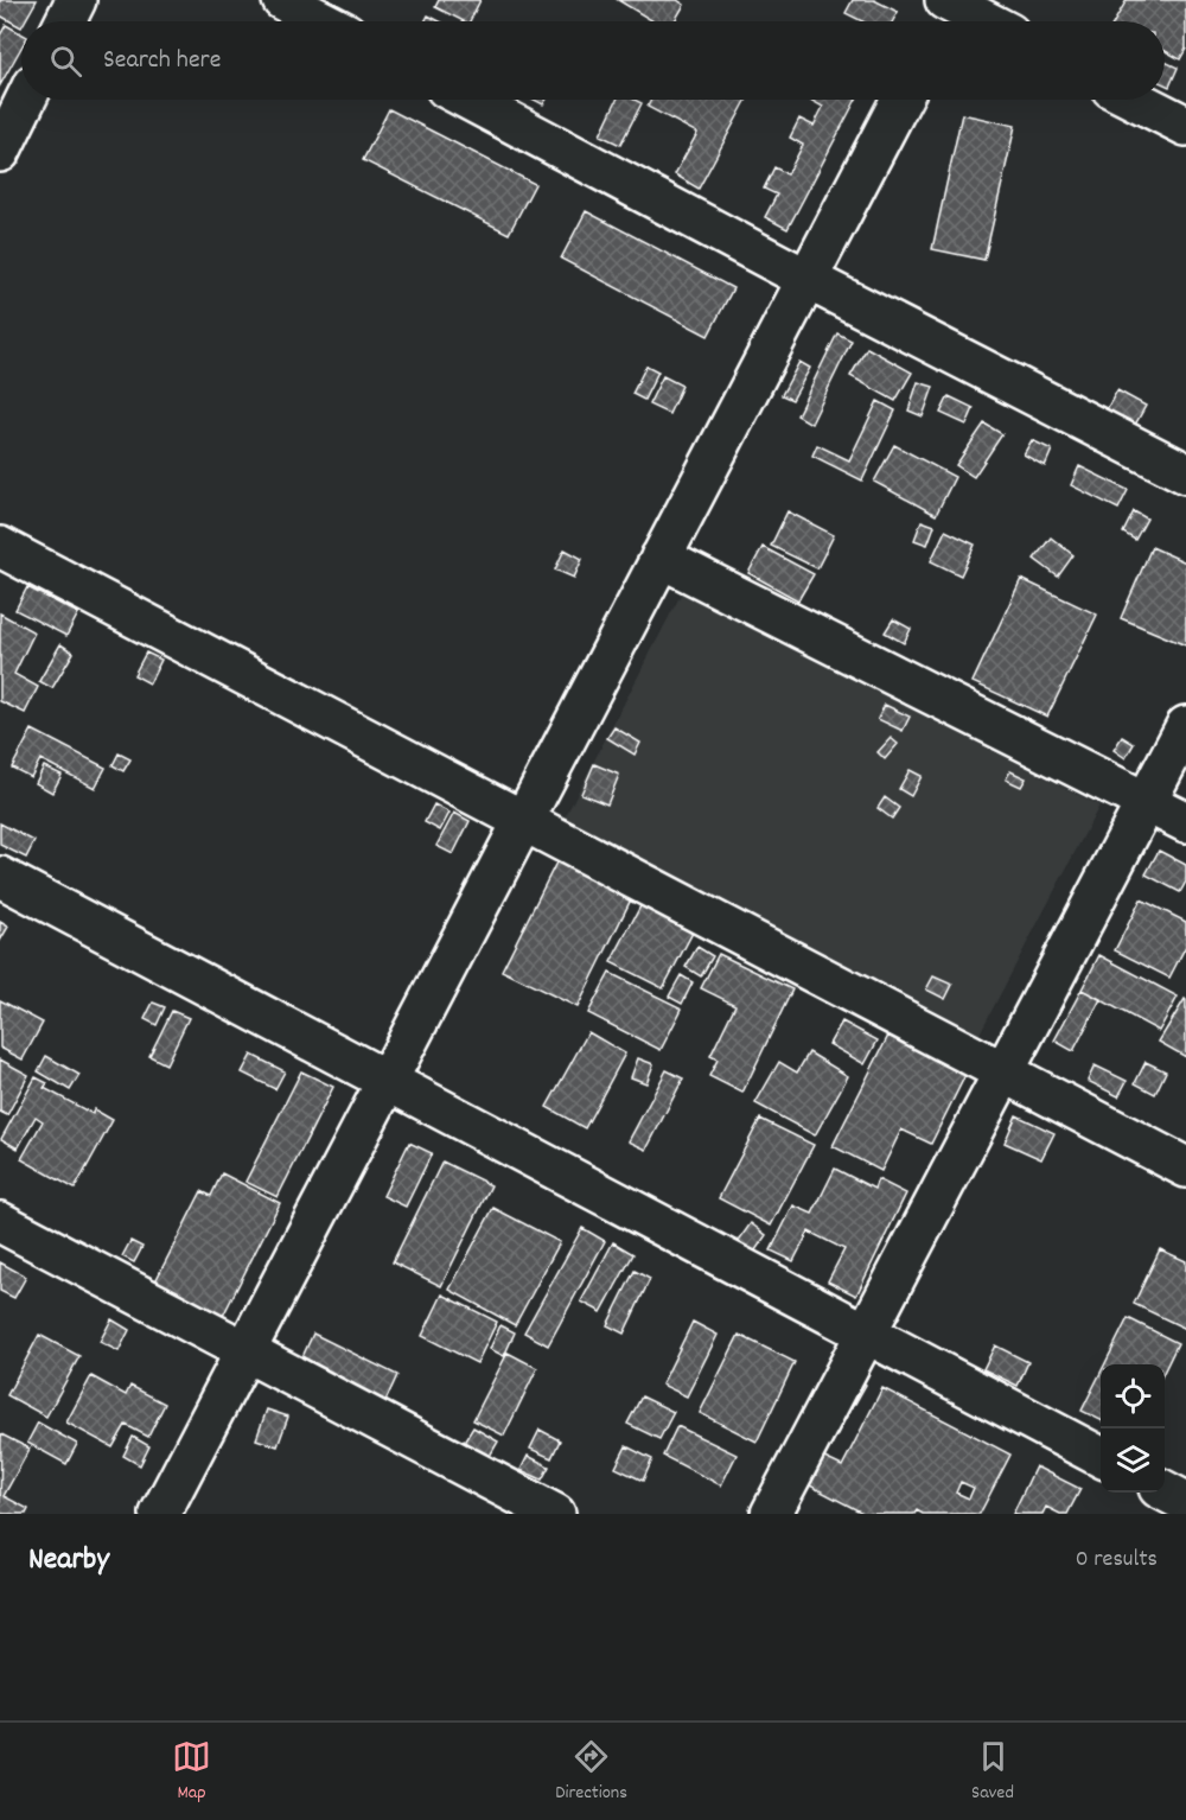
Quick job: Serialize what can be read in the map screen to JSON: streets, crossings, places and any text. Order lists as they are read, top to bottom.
{
  "page": {
    "search": "Search here",
    "heading": ["Nearby", "0 results"],
    "nav": ["Map", "Directions", "Saved"]
  }
}
